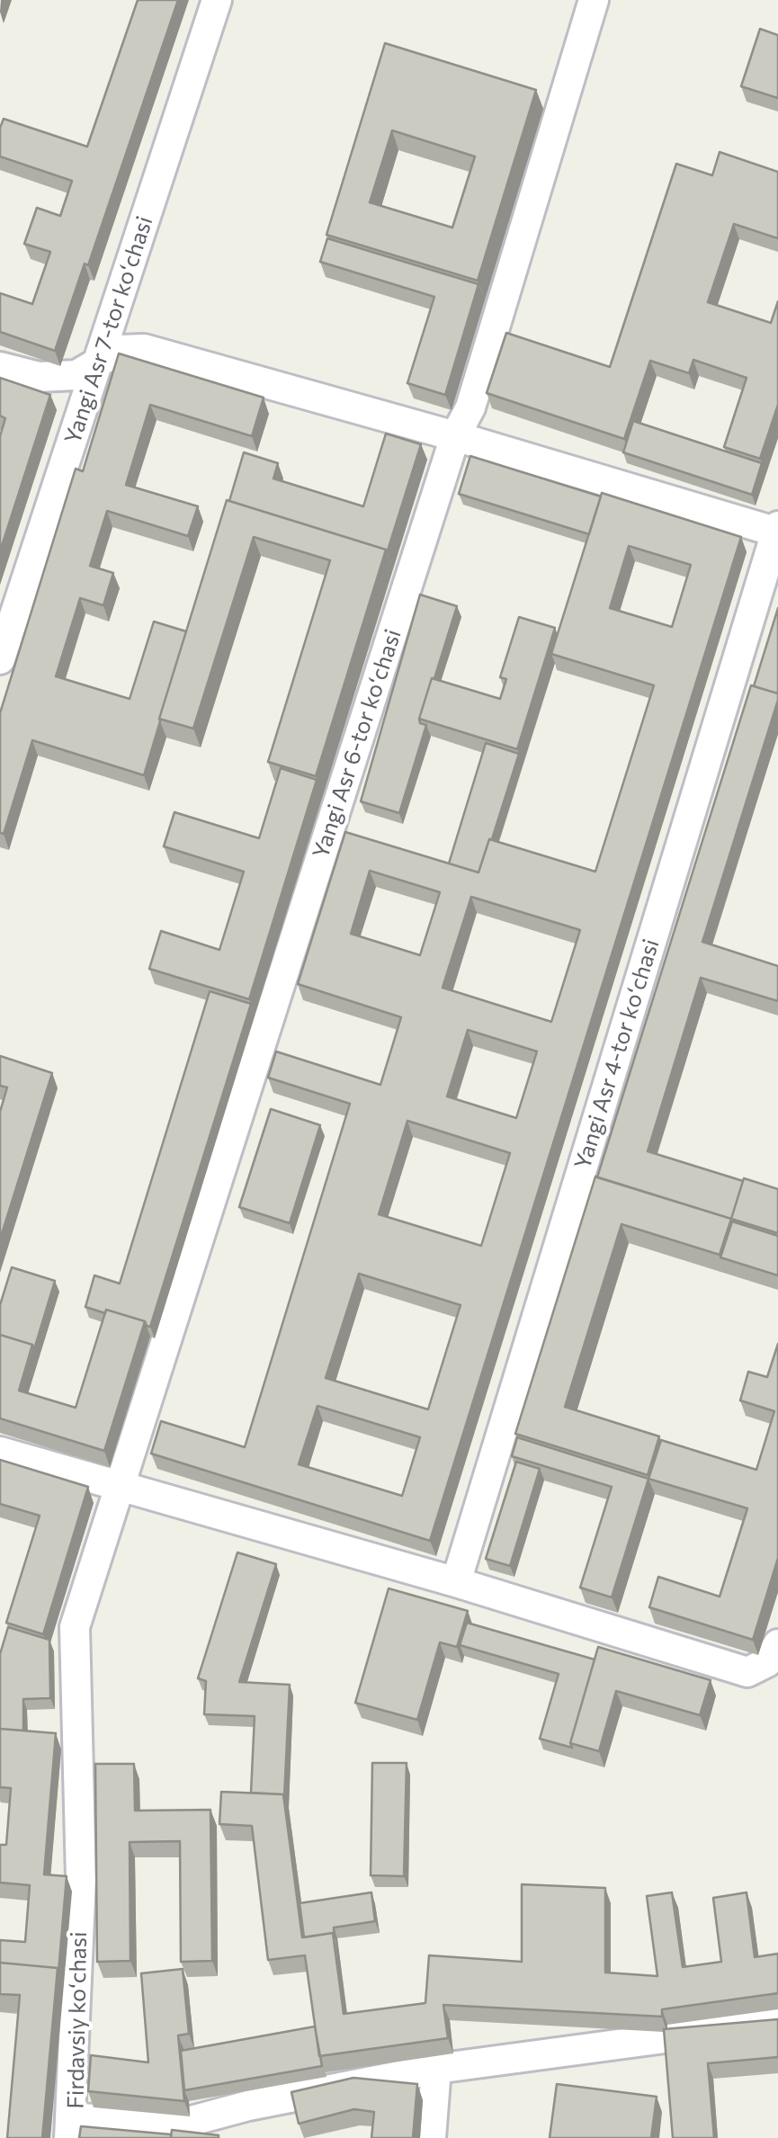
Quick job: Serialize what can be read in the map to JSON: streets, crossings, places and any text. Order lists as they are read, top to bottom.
{
  "streets": {
    "street": [
      "Yangi Asr 7-tor koʻchasi",
      "Yangi Asr 6-tor koʻchasi",
      "Yangi Asr 4-tor koʻchasi",
      "Firdavsiy koʻchasi"
    ]
  },
  "crossings": [
    ["Yangi Asr 6-tor koʻchasi", "Firdavsiy koʻchasi"]
  ]
}
